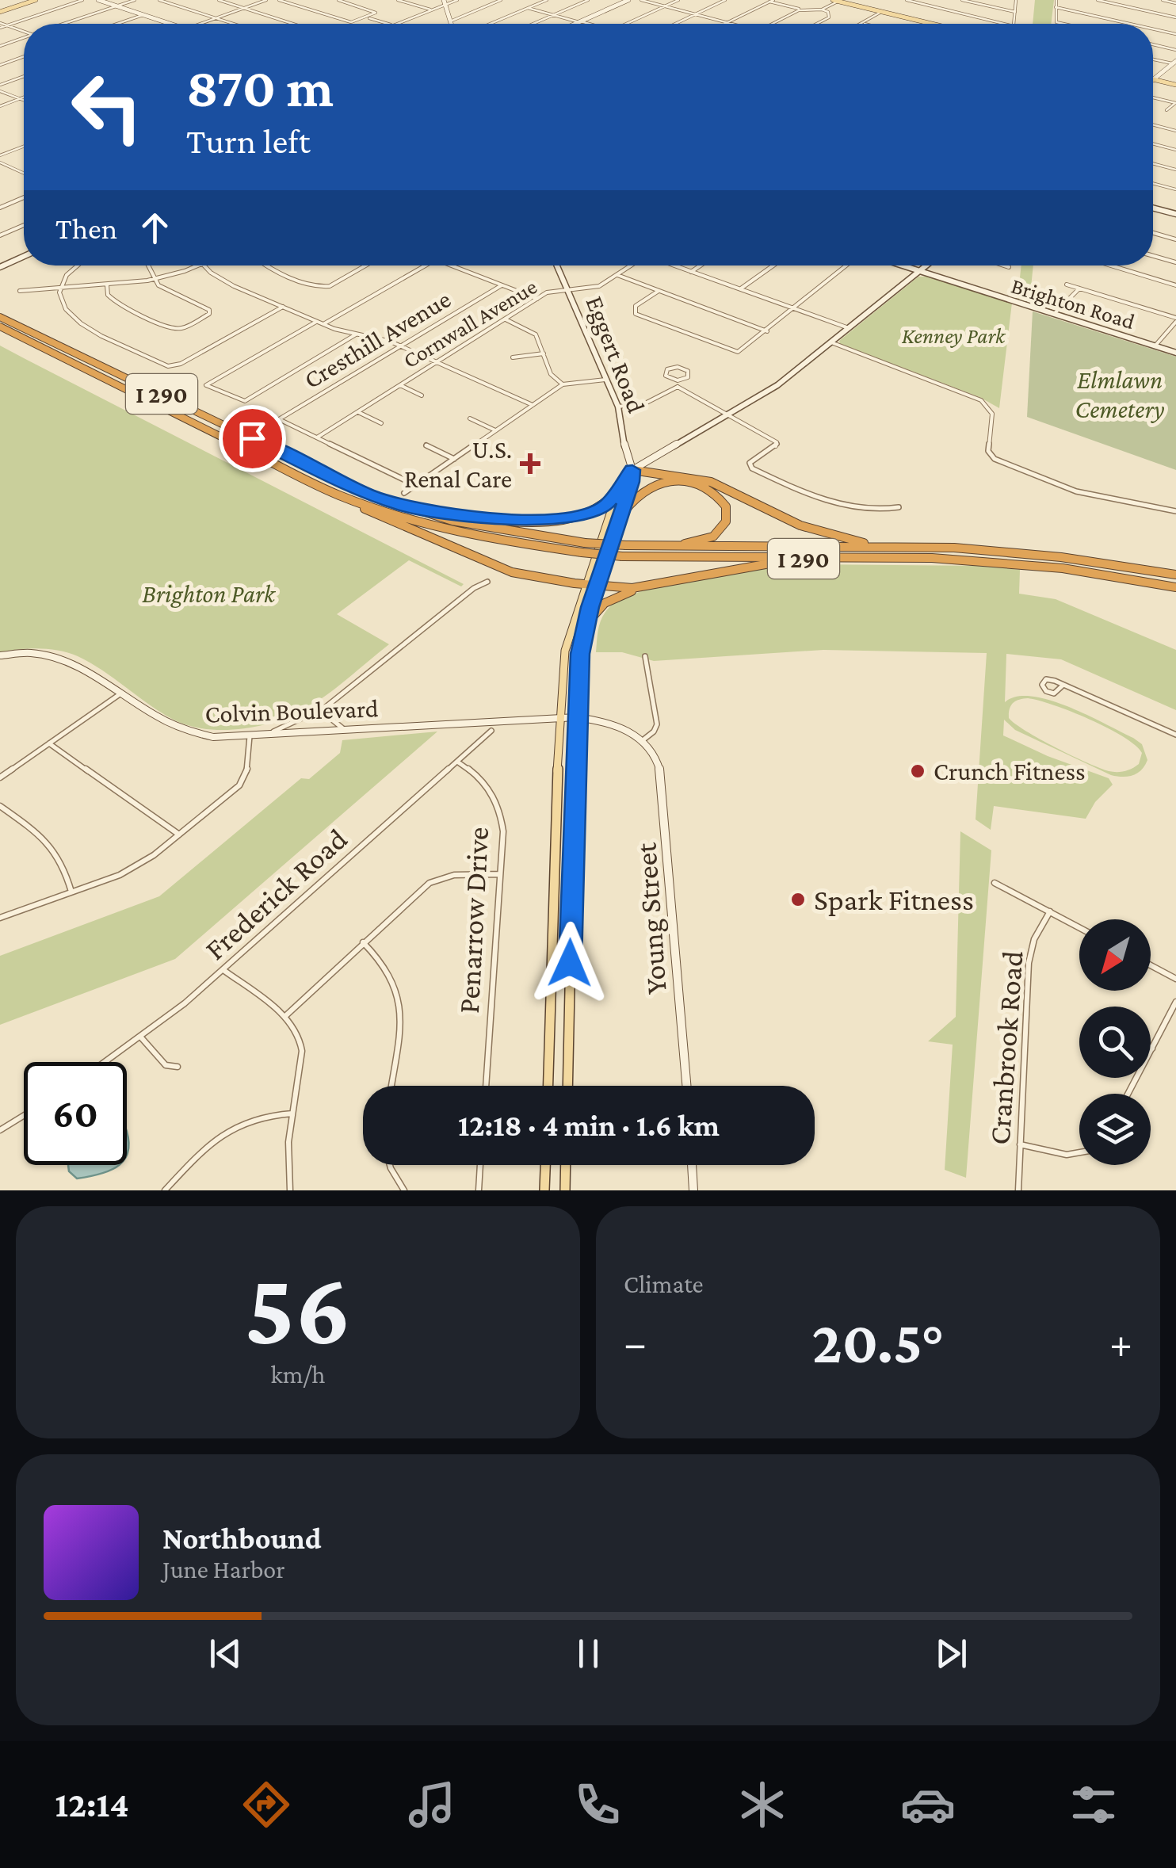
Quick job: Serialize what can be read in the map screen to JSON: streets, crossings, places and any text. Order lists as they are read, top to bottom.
{
  "streets": {
    "highway": ["I 290"],
    "street": [
      "Brighton Road",
      "Cornwall Avenue",
      "Cresthill Avenue",
      "Eggert Road",
      "Colvin Boulevard",
      "Frederick Road",
      "Young Street",
      "Penarrow Drive",
      "Cranbrook Road"
    ]
  },
  "crossings": [
    ["Cornwall Avenue", "Cresthill Avenue"],
    ["Cornwall Avenue", "Eggert Road"],
    ["Frederick Road", "Penarrow Drive"]
  ],
  "parks": ["Kenney Park", "Elmlawn Cemetery", "Brighton Park"],
  "places": {
    "health": ["U.S. Renal Care"],
    "other": ["Crunch Fitness", "Spark Fitness"]
  },
  "north": "bottom left",
  "page": {
    "turn": ["870 m", "Turn left"],
    "then": "Then",
    "limit": "60",
    "trip": "12:18 · 4 min · 1.6 km",
    "tile": [
      ["56", "km/h"],
      "Climate"
    ],
    "heat": ["−", "20.5°", "+"],
    "song": ["Northbound", "June Harbor"],
    "tabs": "12:14"
  }
}
